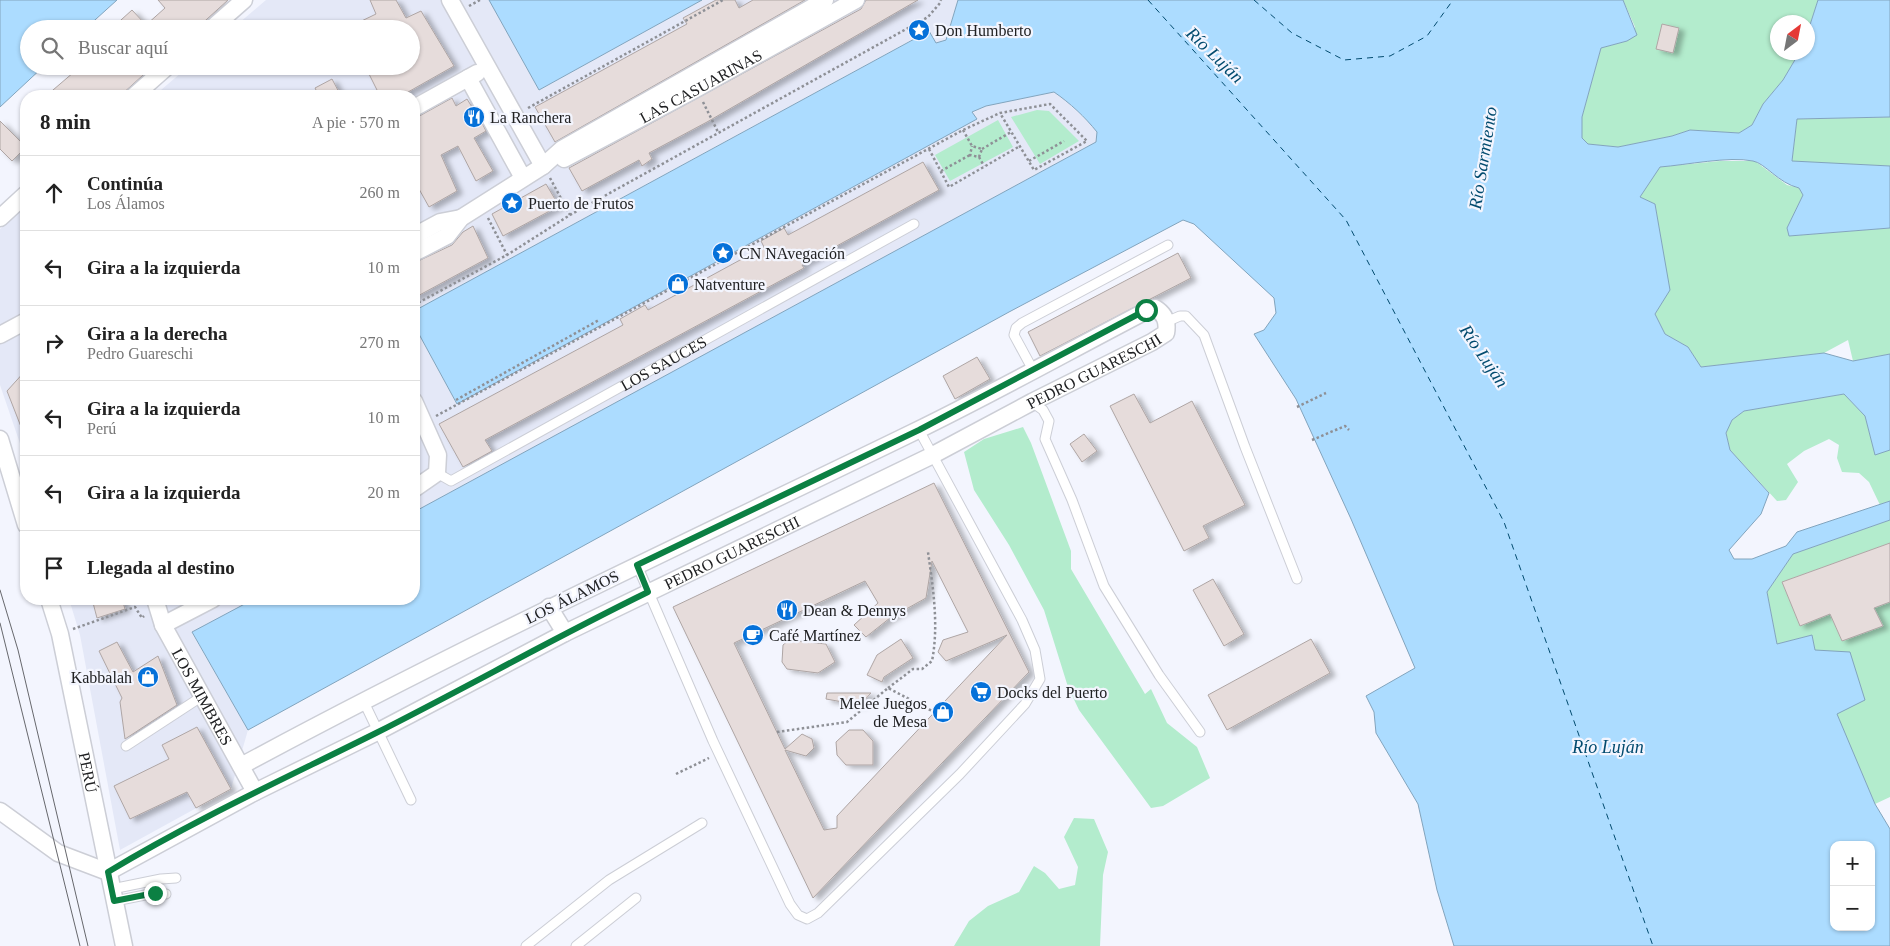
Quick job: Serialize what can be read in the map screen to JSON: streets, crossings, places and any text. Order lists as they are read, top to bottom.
{
  "streets": {
    "street": [
      "LAS CASUARINAS",
      "PEDRO GUARESCHI",
      "LOS ÁLAMOS",
      "LOS MIMBRES",
      "PERÚ"
    ],
    "lane": ["LOS SAUCES"]
  },
  "crossings": [
    ["PEDRO GUARESCHI", "LOS ÁLAMOS"],
    ["PEDRO GUARESCHI", "LOS MIMBRES"],
    ["PEDRO GUARESCHI", "PERÚ"],
    ["LOS ÁLAMOS", "LOS MIMBRES"]
  ],
  "water": ["Río Luján", "Río Sarmiento"],
  "places": {
    "place": ["Don Humberto", "Puerto de Frutos", "CN NAvegación"],
    "restaurant": ["La Ranchera", "Dean & Dennys"],
    "shop": ["Natventure", "Kabbalah", "Melee Juegos de Mesa"],
    "cafe": ["Café Martínez"],
    "supermarket": ["Docks del Puerto"]
  },
  "north": "top right",
  "page": {
    "search": "Buscar aquí",
    "heading": ["8 min", "A pie · 570 m"],
    "list": [
      ["Continúa", "Los Álamos", "260 m"],
      ["Gira a la izquierda", "10 m"],
      ["Gira a la derecha", "Pedro Guareschi", "270 m"],
      ["Gira a la izquierda", "Perú", "10 m"],
      ["Gira a la izquierda", "20 m"],
      "Llegada al destino"
    ],
    "map_buttons": ["+", "−"]
  }
}
